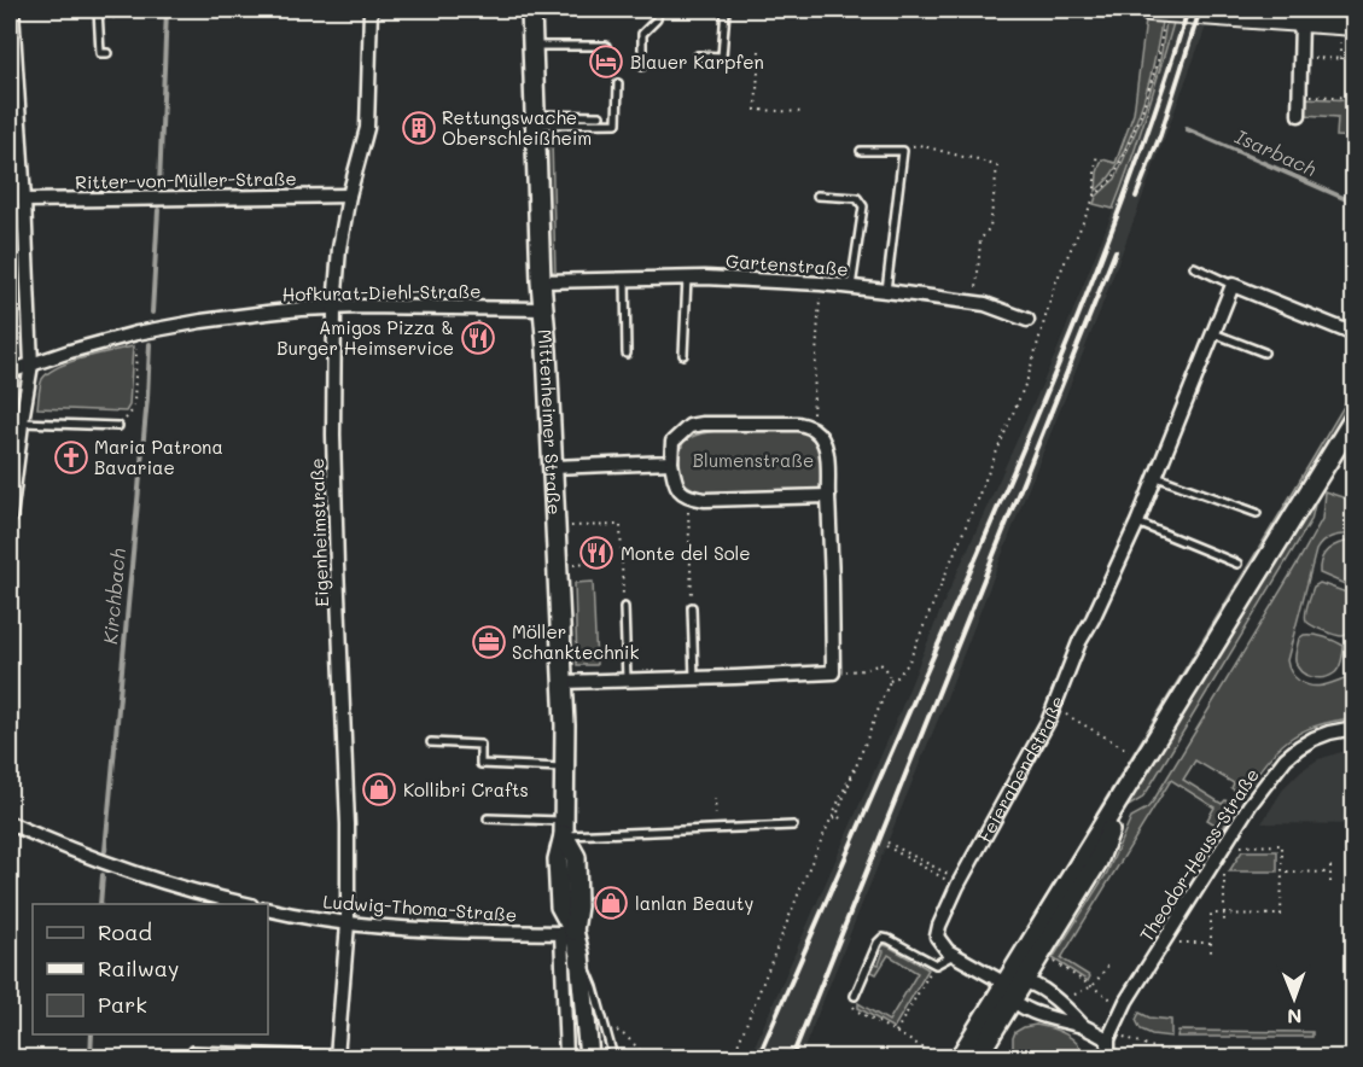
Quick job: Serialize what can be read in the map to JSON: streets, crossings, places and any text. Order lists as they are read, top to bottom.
{
  "streets": {
    "main road": ["Mittenheimer Straße"],
    "street": [
      "Ritter-von-Müller-Straße",
      "Gartenstraße",
      "Hofkurat-Diehl-Straße",
      "Eigenheimstraße",
      "Feierabendstraße",
      "Theodor-Heuss-Straße",
      "Ludwig-Thoma-Straße"
    ]
  },
  "crossings": [
    ["Ritter-von-Müller-Straße", "Eigenheimstraße"],
    ["Gartenstraße", "Mittenheimer Straße"],
    ["Hofkurat-Diehl-Straße", "Mittenheimer Straße"],
    ["Hofkurat-Diehl-Straße", "Eigenheimstraße"],
    ["Mittenheimer Straße", "Ludwig-Thoma-Straße"],
    ["Eigenheimstraße", "Ludwig-Thoma-Straße"]
  ],
  "water": ["Isarbach", "Kirchbach"],
  "parks": ["Blumenstraße"],
  "places": {
    "hotel": ["Blauer Karpfen"],
    "building": ["Rettungswache Oberschleißheim"],
    "restaurant": ["Amigos Pizza & Burger Heimservice", "Monte del Sole"],
    "church": ["Maria Patrona Bavariae"],
    "office": ["Möller Schanktechnik"],
    "shop": ["Kollibri Crafts", "lanlan Beauty"]
  },
  "legend": ["Road", "Railway", "Park"],
  "north": "bottom"
}
